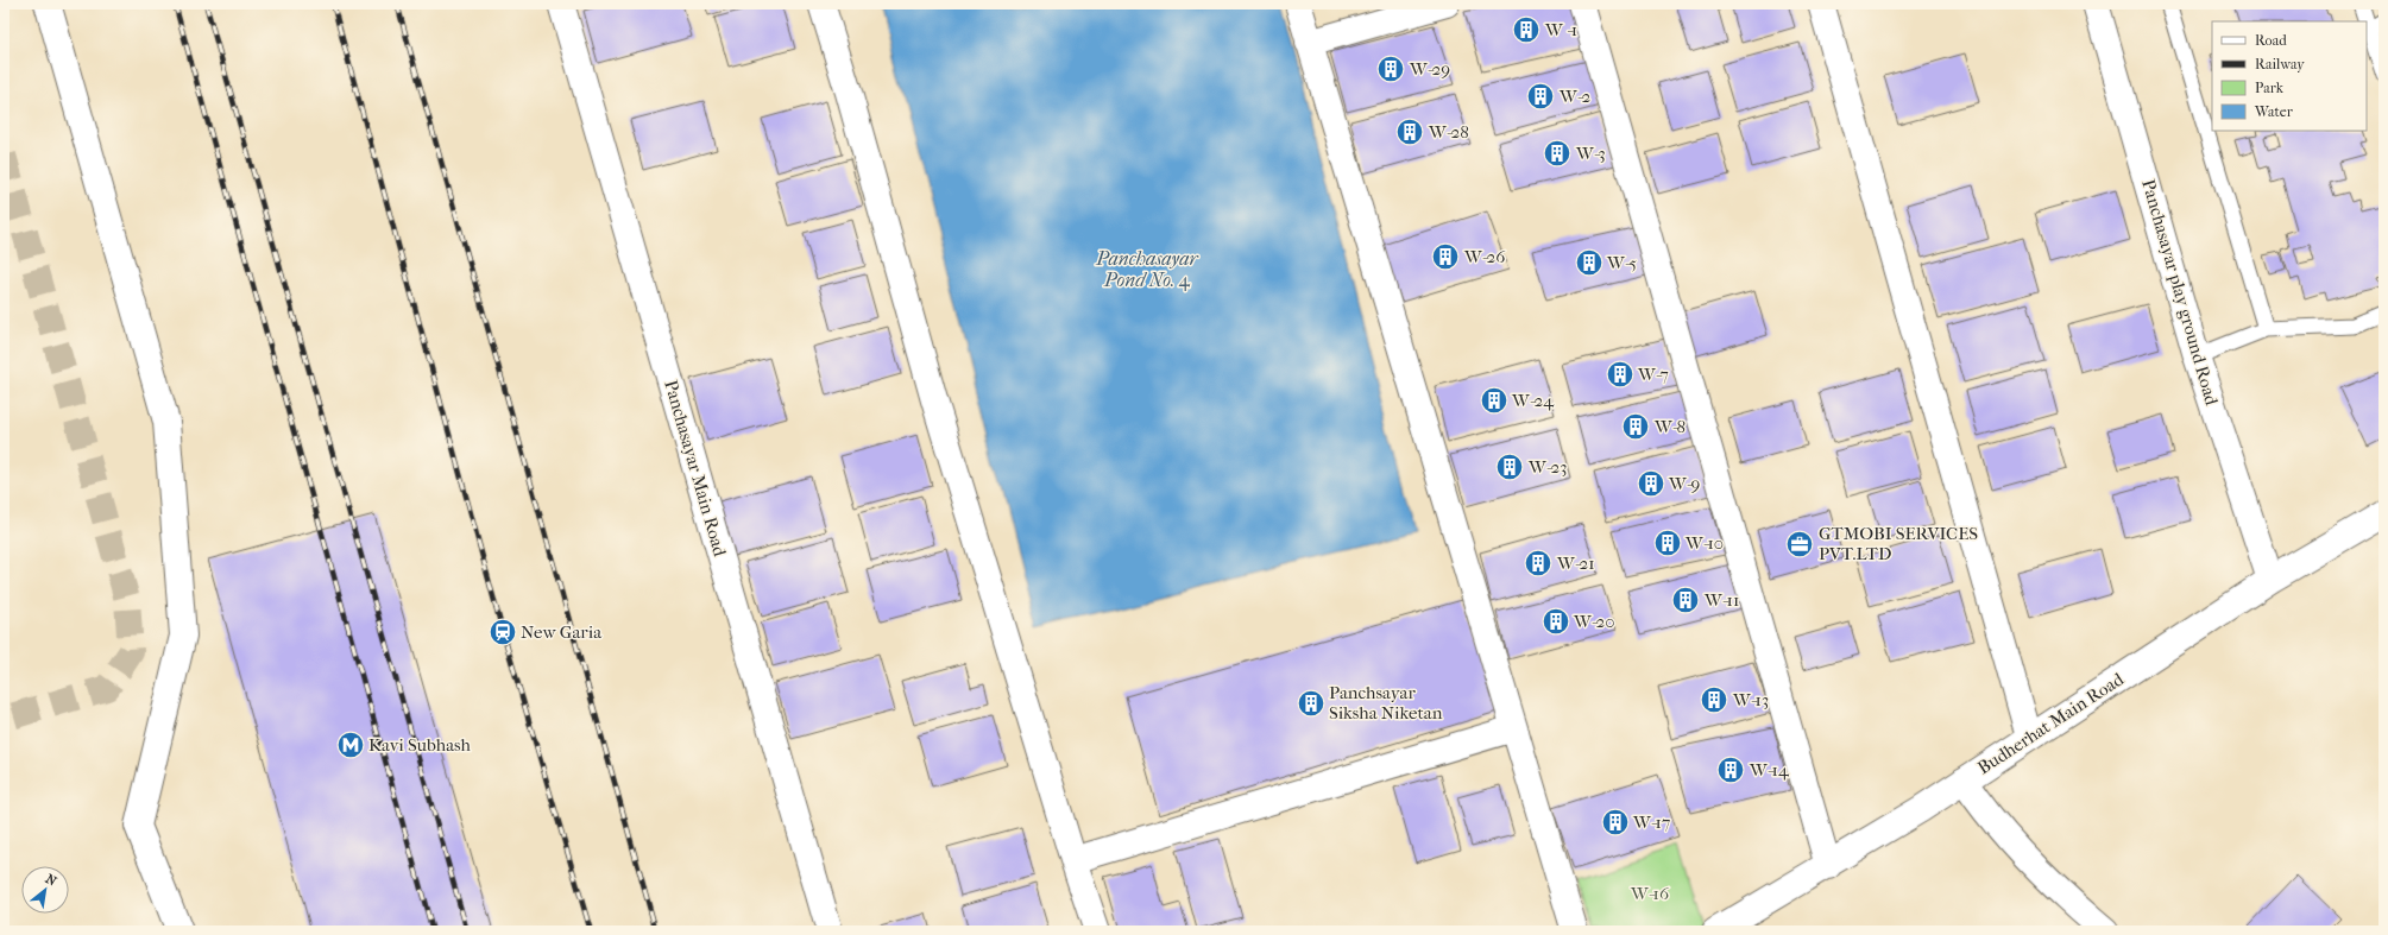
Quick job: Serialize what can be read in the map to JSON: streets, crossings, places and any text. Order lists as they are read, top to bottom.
{
  "streets": {
    "street": ["Panchasayar play ground Road", "Panchasayar Main Road", "Budherhat Main Road"]
  },
  "crossings": [
    ["Panchasayar play ground Road", "Budherhat Main Road"]
  ],
  "water": ["Panchasayar Pond No. 4"],
  "parks": ["W-16"],
  "places": {
    "building": [
      "W -1",
      "W-29",
      "W-2",
      "W-28",
      "W-3",
      "W-26",
      "W-5",
      "W-7",
      "W-24",
      "W-8",
      "W-23",
      "W-9",
      "W-10",
      "W-21",
      "W-11",
      "W-20",
      "W-13",
      "Panchsayar Siksha Niketan",
      "W-14",
      "W-17"
    ],
    "office": ["GTMOBI SERVICES PVT.LTD"],
    "station": ["New Garia"],
    "metro station": ["Kavi Subhash"]
  },
  "legend": [
    "Road",
    "Railway",
    "Park",
    "Water"
  ],
  "north": "top right"
}
